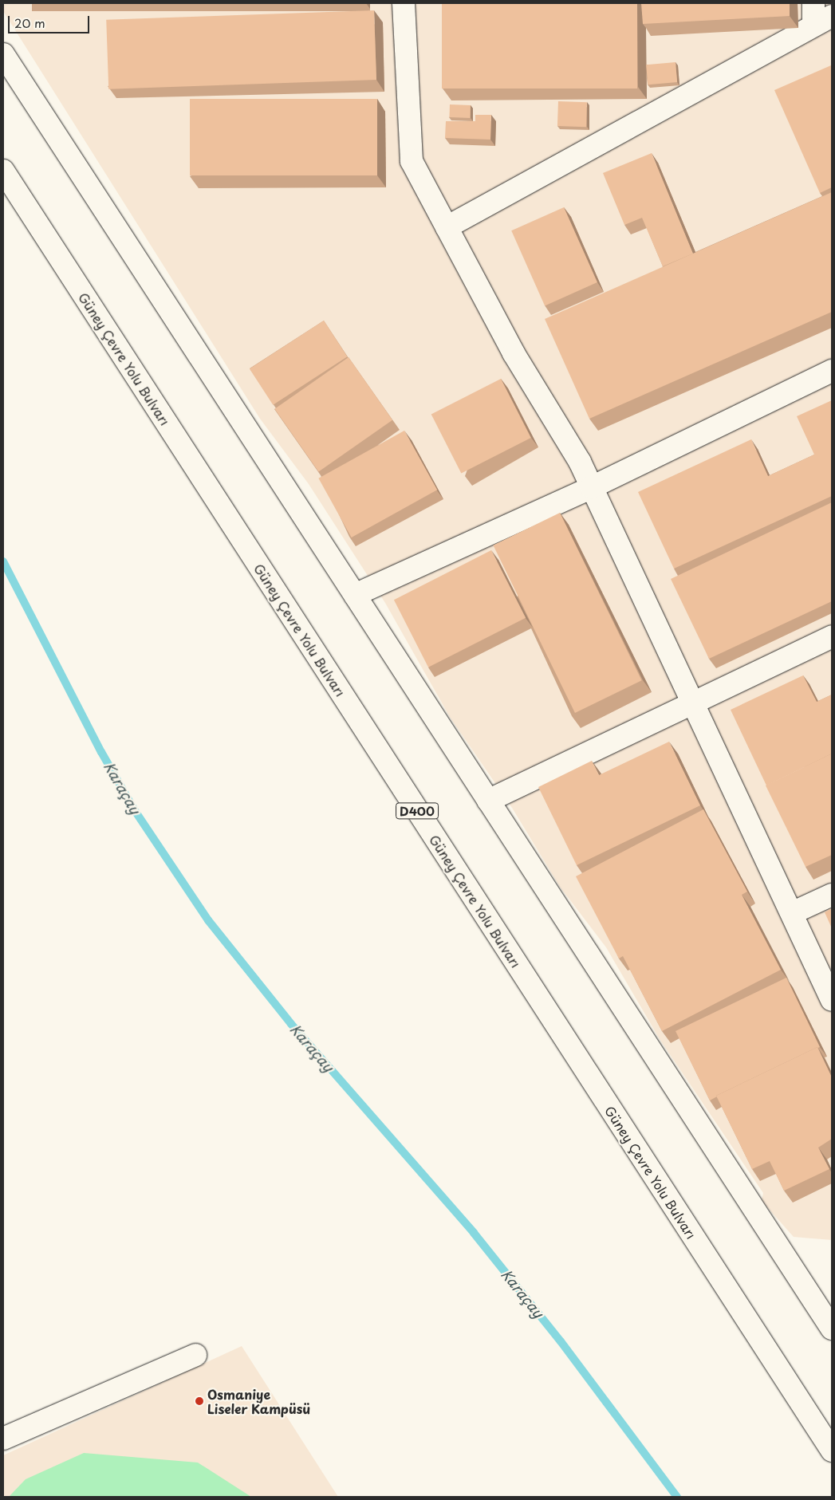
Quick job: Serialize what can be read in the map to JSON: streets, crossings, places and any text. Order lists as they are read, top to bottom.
{
  "streets": {
    "main road": ["Güney Çevre Yolu Bulvarı", "D400"]
  },
  "water": ["Karaçay"],
  "places": ["Osmaniye Liseler Kampüsü"],
  "scale_bar": "20 m"
}
